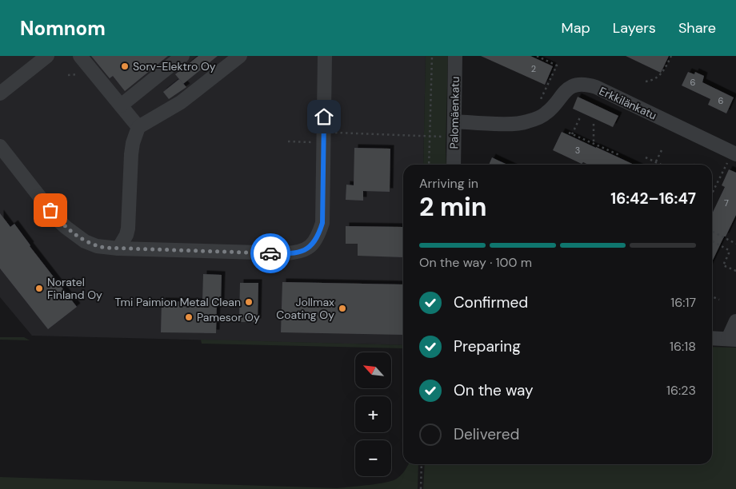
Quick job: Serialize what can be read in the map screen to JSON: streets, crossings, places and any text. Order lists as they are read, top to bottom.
{
  "streets": {
    "street": ["Erkkilänkatu", "Palomäenkatu"]
  },
  "crossings": [
    ["Erkkilänkatu", "Palomäenkatu"]
  ],
  "places": [
    "Sorv-Elektro Oy",
    "Noratel Finland Oy",
    "Tmi Paimion Metal Clean",
    "Jollmax Coating Oy",
    "Pamesor Oy"
  ],
  "house_numbers": [
    "2",
    "6",
    "6",
    "3",
    "7"
  ],
  "north": "top left",
  "page": {
    "header": "Nomnom",
    "nav": ["Map", "Layers", "Share"],
    "heading": ["2 min", "Arriving in", "16:42–16:47"],
    "bar": "On the way · 100 m",
    "list": [
      ["Confirmed", "16:17"],
      ["Preparing", "16:18"],
      ["On the way", "16:23"],
      "Delivered"
    ],
    "map_buttons": ["+", "−"]
  }
}
